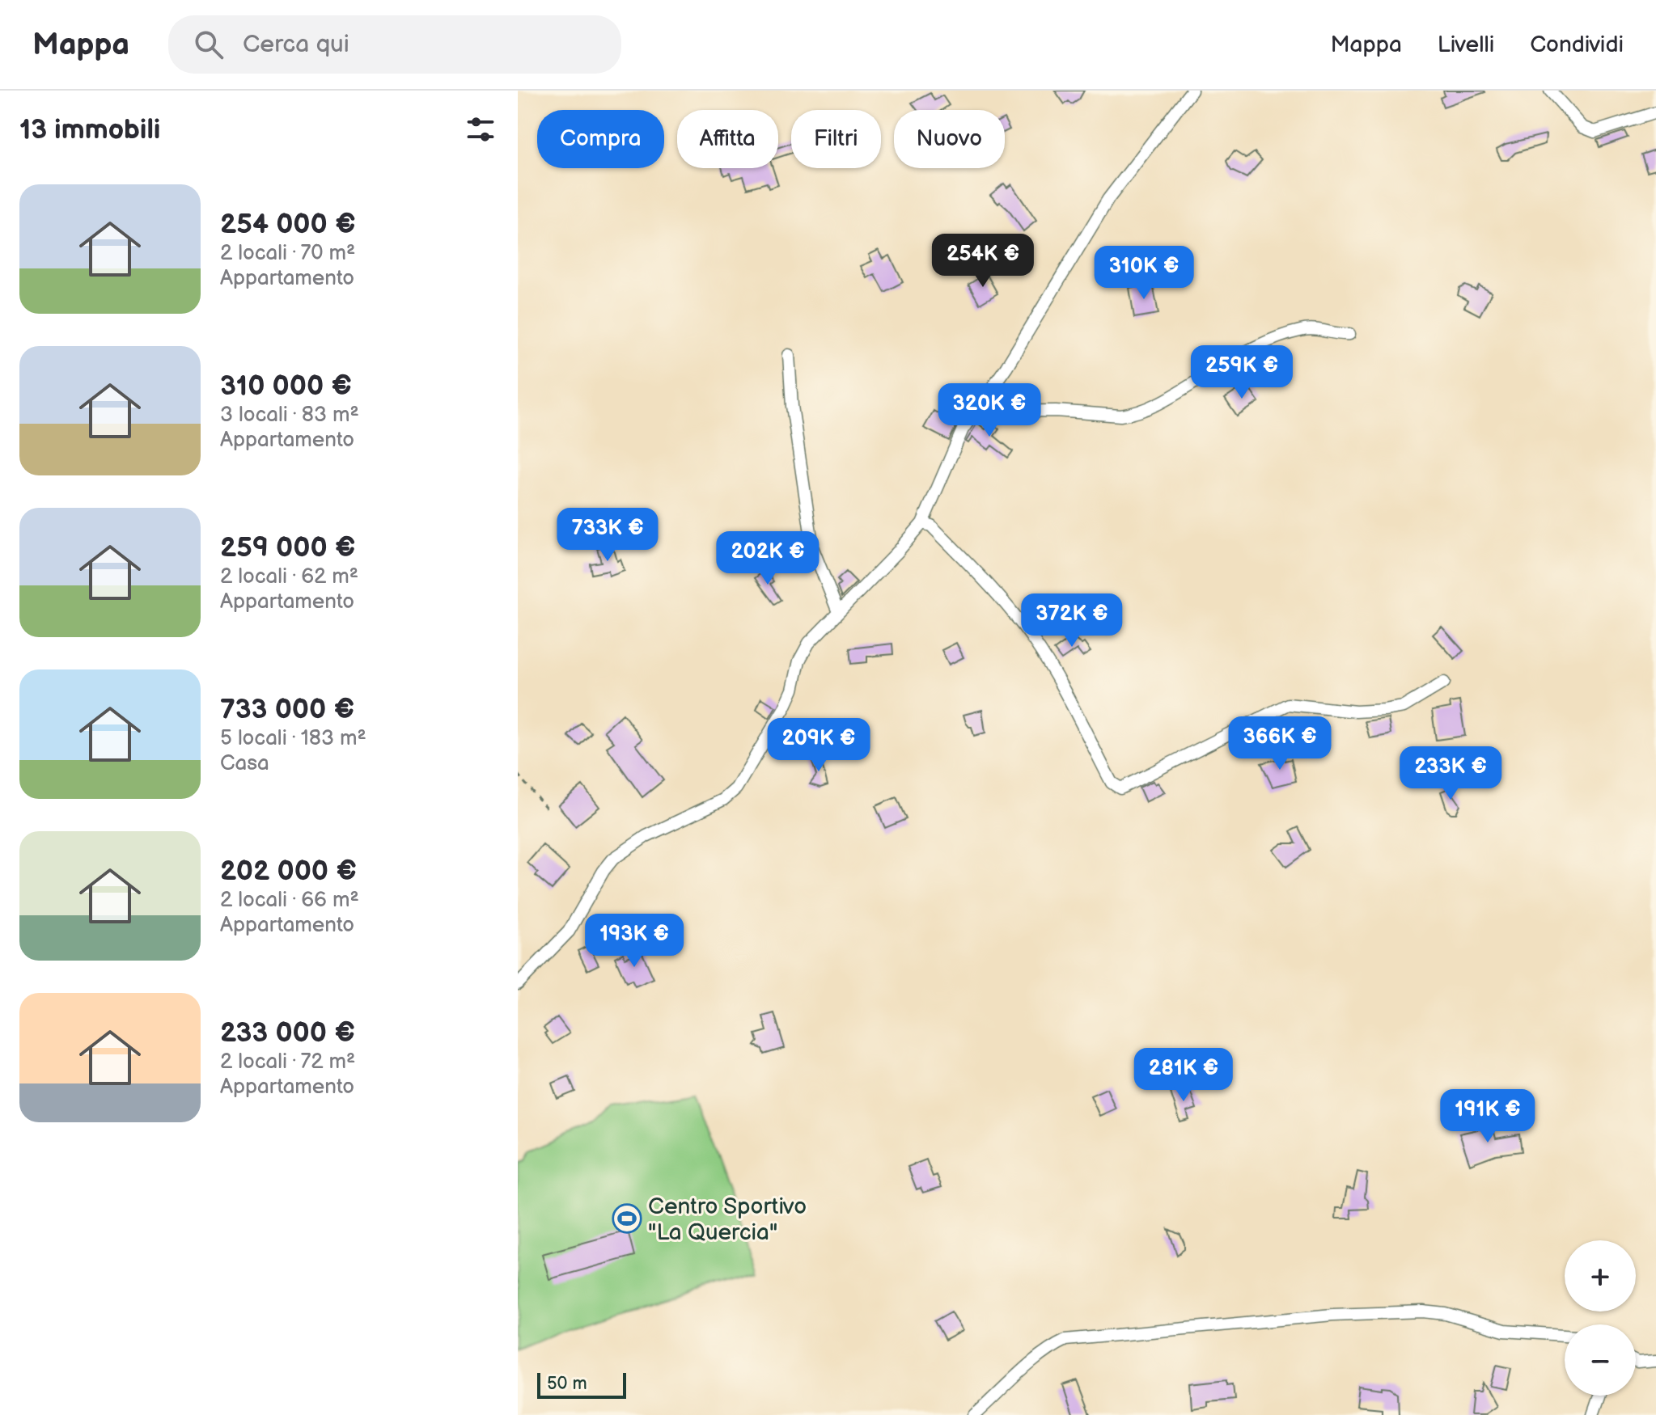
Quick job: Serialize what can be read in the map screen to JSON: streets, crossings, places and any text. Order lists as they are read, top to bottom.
{
  "places": {
    "sports": ["Centro Sportivo \"La Quercia\""]
  },
  "scale_bar": "50 m",
  "page": {
    "header": "Mappa",
    "search": "Cerca qui",
    "nav": ["Mappa", "Livelli", "Condividi"],
    "heading": "13 immobili",
    "chip": [
      "Compra",
      "Affitta",
      "Filtri",
      "Nuovo"
    ],
    "list": [
      {
        "name": "254 000 €",
        "note": "2 locali · 70 m² · Appartamento"
      },
      {
        "name": "310 000 €",
        "note": "3 locali · 83 m² · Appartamento"
      },
      {
        "name": "259 000 €",
        "note": "2 locali · 62 m² · Appartamento"
      },
      {
        "name": "733 000 €",
        "note": "5 locali · 183 m² · Casa"
      },
      {
        "name": "202 000 €",
        "note": "2 locali · 66 m² · Appartamento"
      },
      {
        "name": "233 000 €",
        "note": "2 locali · 72 m² · Appartamento"
      }
    ],
    "price": [
      "254K €",
      "310K €",
      "259K €",
      "320K €",
      "733K €",
      "202K €",
      "372K €",
      "366K €",
      "209K €",
      "233K €",
      "193K €",
      "281K €",
      "191K €"
    ],
    "map_buttons": ["+", "−"],
    "scale": "50 m"
  }
}
